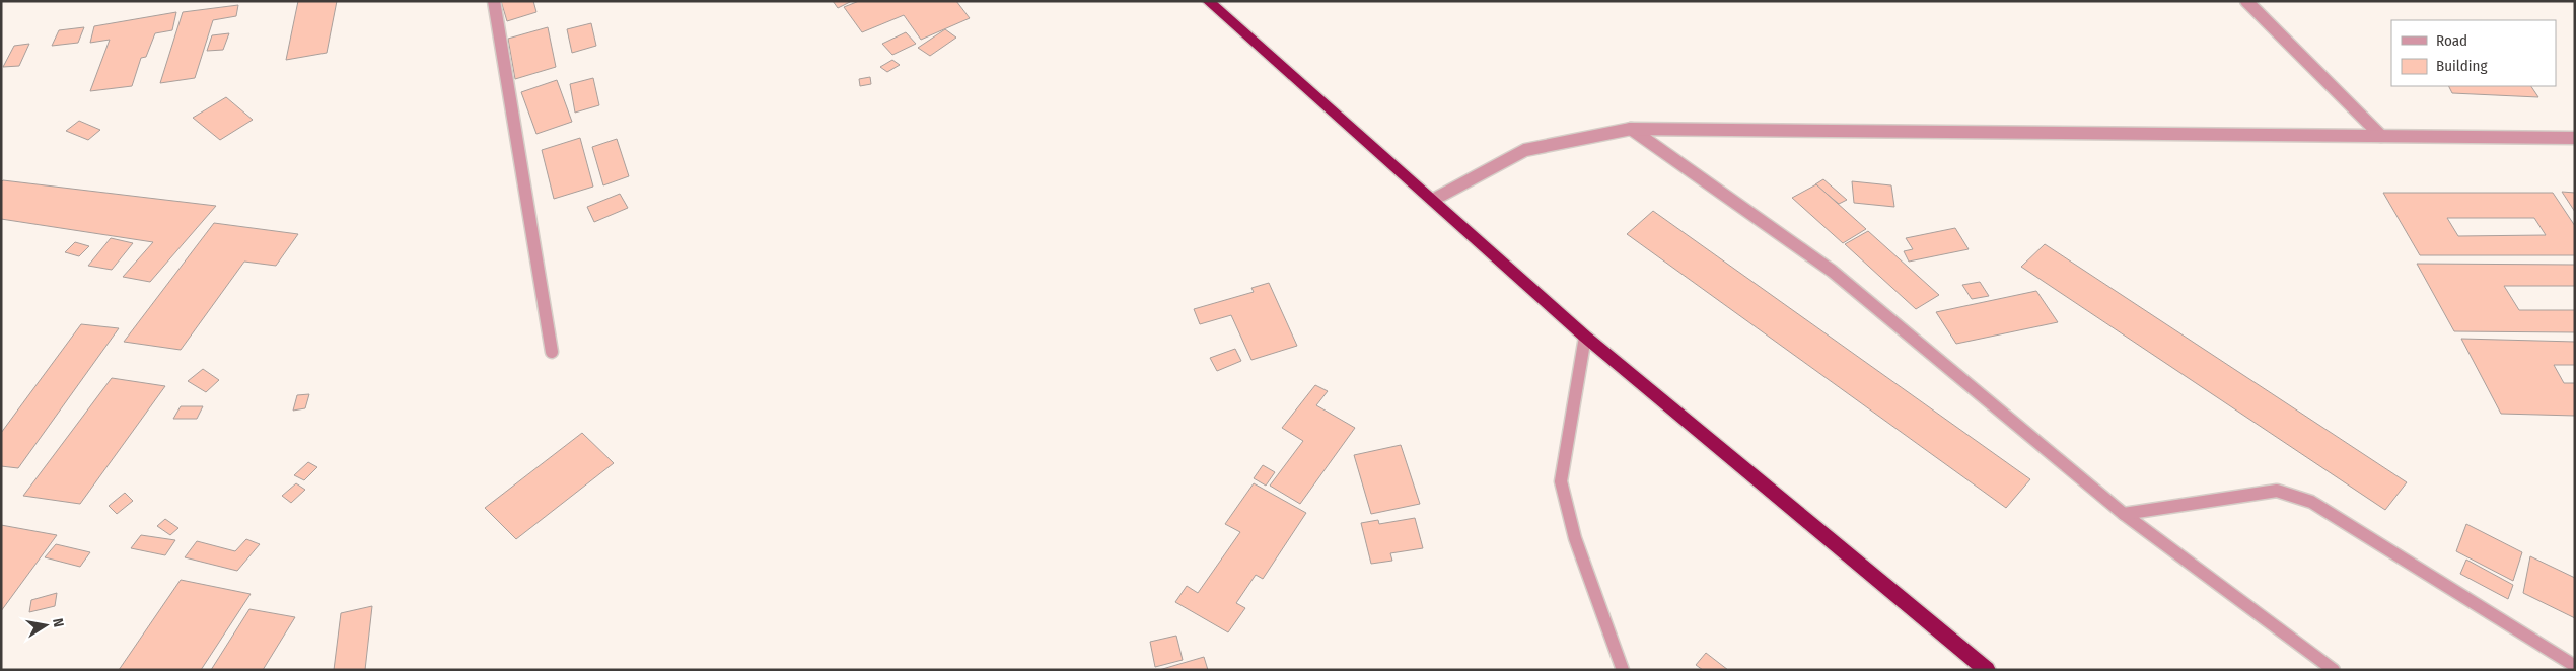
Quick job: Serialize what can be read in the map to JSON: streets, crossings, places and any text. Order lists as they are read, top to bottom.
{
  "legend": ["Road", "Building"],
  "north": "right"
}
